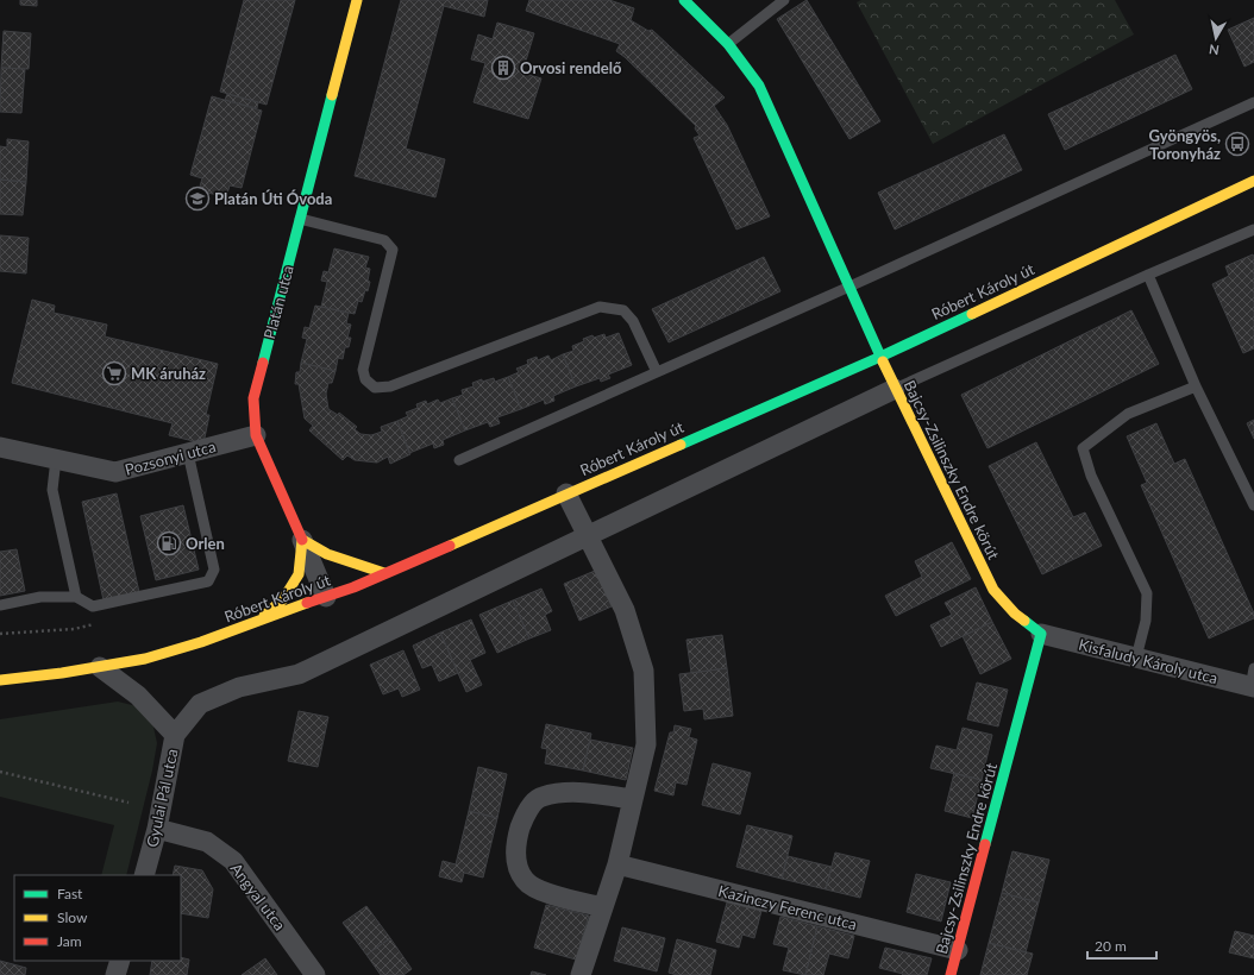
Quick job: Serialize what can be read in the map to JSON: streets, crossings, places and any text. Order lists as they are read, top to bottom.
{
  "streets": {
    "street": [
      "Róbert Károly út",
      "Platán utca",
      "Pozsonyi utca",
      "Bajcsy-Zsilinszky Endre körút",
      "Kisfaludy Károly utca",
      "Gyulai Pál utca",
      "Angyal utca",
      "Kazinczy Ferenc utca"
    ]
  },
  "crossings": [
    ["Róbert Károly út", "Platán utca"],
    ["Róbert Károly út", "Bajcsy-Zsilinszky Endre körút"],
    ["Róbert Károly út", "Gyulai Pál utca"],
    ["Platán utca", "Pozsonyi utca"],
    ["Bajcsy-Zsilinszky Endre körút", "Kisfaludy Károly utca"],
    ["Bajcsy-Zsilinszky Endre körút", "Kazinczy Ferenc utca"],
    ["Gyulai Pál utca", "Angyal utca"]
  ],
  "places": {
    "building": ["Orvosi rendelő"],
    "bus stop": ["Gyöngyös, Toronyház"],
    "school or university": ["Platán Úti Óvoda"],
    "supermarket": ["MK áruház"],
    "fuel station": ["Orlen"]
  },
  "legend": ["Fast", "Slow", "Jam"],
  "scale_bar": "20 m",
  "north": "bottom"
}
